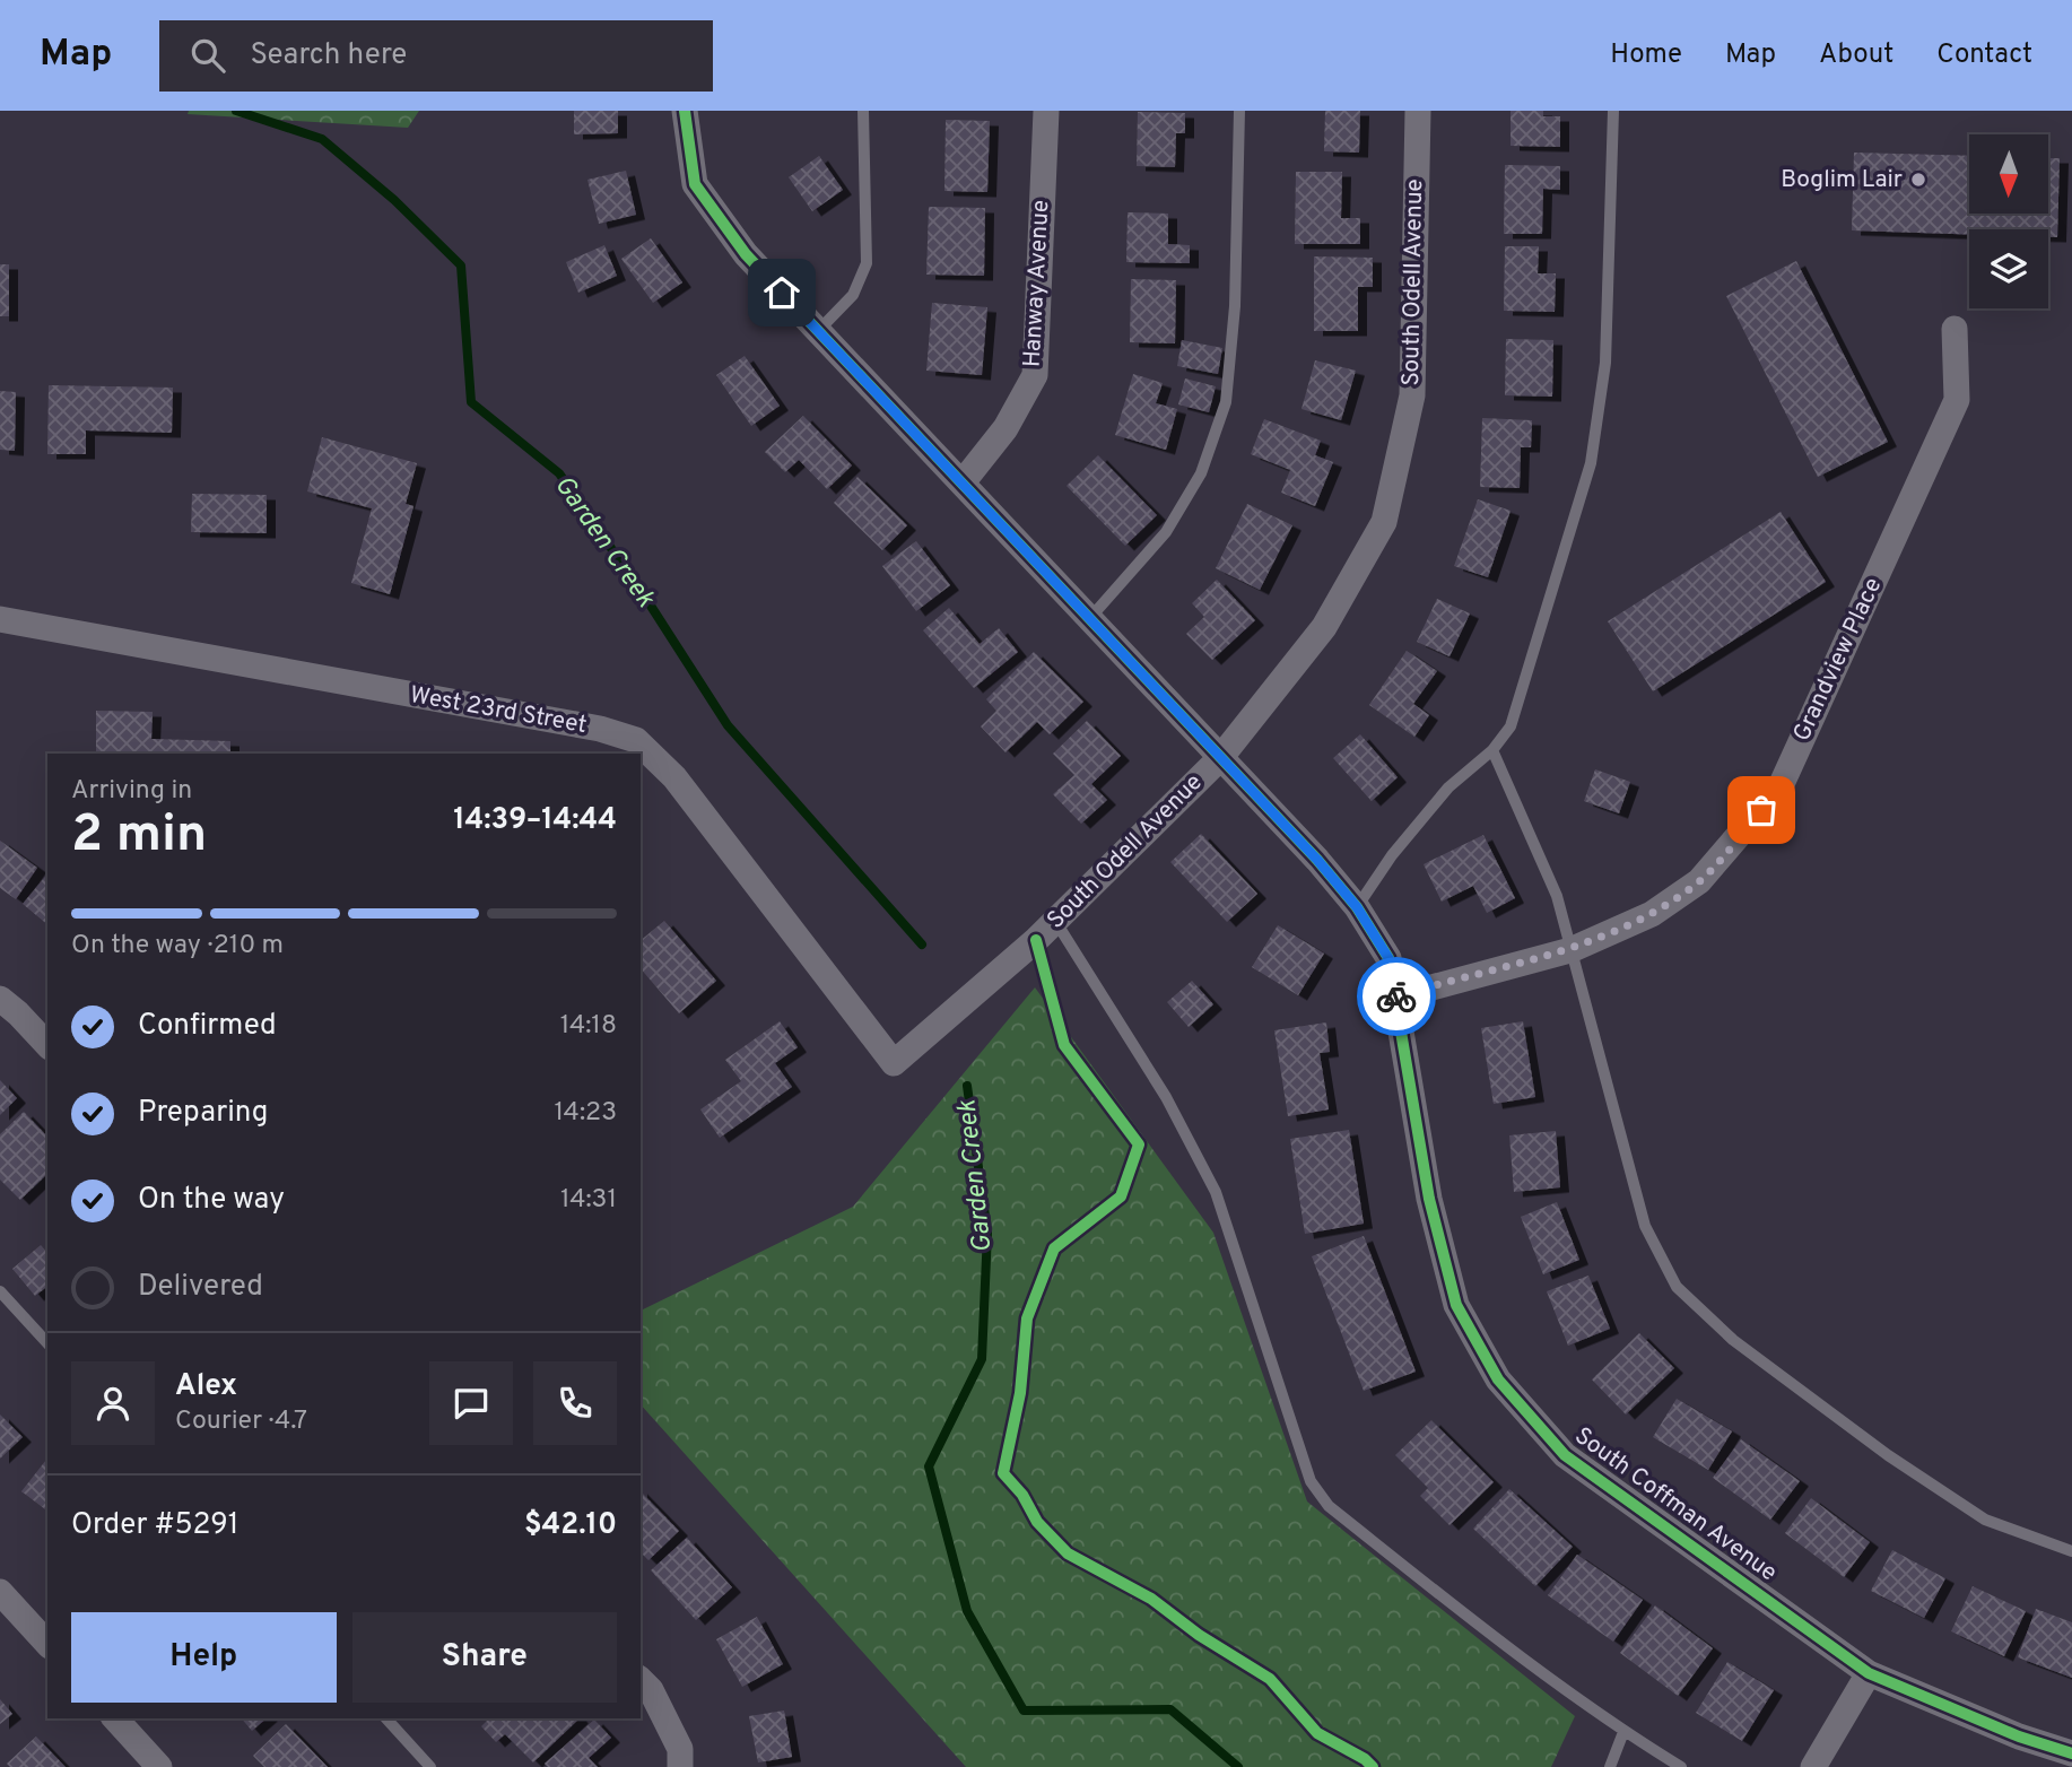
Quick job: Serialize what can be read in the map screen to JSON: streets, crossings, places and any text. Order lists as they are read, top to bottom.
{
  "streets": {
    "street": [
      "South Odell Avenue",
      "Hanway Avenue",
      "Grandview Place",
      "West 23rd Street",
      "South Coffman Avenue"
    ]
  },
  "crossings": [
    ["South Odell Avenue", "West 23rd Street"],
    ["South Odell Avenue", "South Coffman Avenue"],
    ["Hanway Avenue", "South Coffman Avenue"],
    ["Grandview Place", "South Coffman Avenue"]
  ],
  "water": ["Garden Creek"],
  "places": ["Boglim Lair"],
  "north": "bottom",
  "page": {
    "header": "Map",
    "search": "Search here",
    "nav": [
      "Home",
      "Map",
      "About",
      "Contact"
    ],
    "heading": ["2 min", "Arriving in", "14:39–14:44"],
    "panel": [
      "Alex",
      "Courier · 4.7",
      "Order #5291",
      "$42.10"
    ],
    "bar": "On the way · 210 m",
    "list": [
      ["Confirmed", "14:18"],
      ["Preparing", "14:23"],
      ["On the way", "14:31"],
      "Delivered"
    ],
    "buttons": ["Help", "Share"]
  }
}
